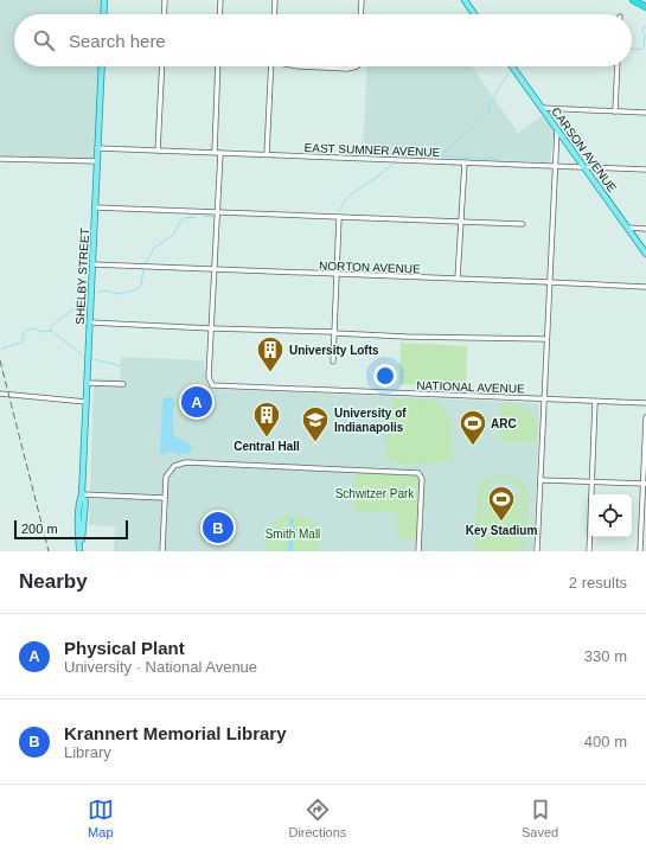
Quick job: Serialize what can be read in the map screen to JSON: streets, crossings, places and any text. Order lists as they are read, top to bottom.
{
  "streets": {
    "main road": ["CARSON AVENUE", "SHELBY STREET"],
    "street": ["EAST SUMNER AVENUE", "NORTON AVENUE", "NATIONAL AVENUE"]
  },
  "crossings": [
    ["EAST SUMNER AVENUE", "CARSON AVENUE"],
    ["EAST SUMNER AVENUE", "SHELBY STREET"],
    ["NORTON AVENUE", "SHELBY STREET"]
  ],
  "parks": ["Schwitzer Park", "Smith Mall"],
  "places": {
    "building": ["University Lofts", "Central Hall"],
    "school or university": ["University of Indianapolis"],
    "sports": ["ARC", "Key Stadium"]
  },
  "scale_bar": "200 m",
  "page": {
    "search": "Search here",
    "pins": ["A", "B"],
    "scale": "200 m",
    "heading": ["Nearby", "2 results"],
    "list": [
      {
        "mark": "A",
        "name": "Physical Plant",
        "note": "University · National Avenue",
        "value": "330 m"
      },
      {
        "mark": "B",
        "name": "Krannert Memorial Library",
        "note": "Library",
        "value": "400 m"
      }
    ],
    "nav": ["Map", "Directions", "Saved"]
  }
}
